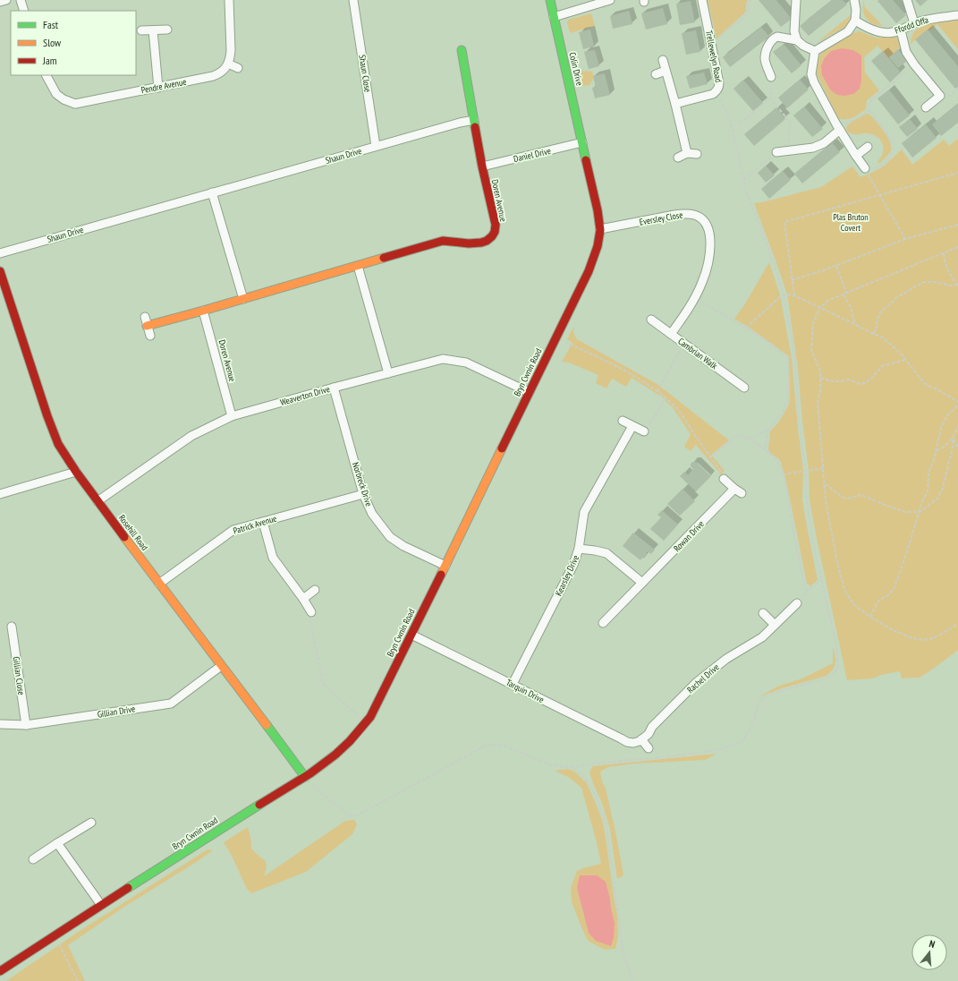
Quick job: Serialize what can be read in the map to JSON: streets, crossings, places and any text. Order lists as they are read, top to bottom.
{
  "streets": {
    "street": [
      "Ffordd Offa",
      "Trellewelyn Road",
      "Colin Drive",
      "Shaun Close",
      "Pendre Avenue",
      "Daniel Drive",
      "Shaun Drive",
      "Doren Avenue",
      "Eversley Close",
      "Cambrian Walk",
      "Bryn Cwnin Road",
      "Weaverton Drive",
      "Norbreck Drive",
      "Patrick Avenue",
      "Rosehill Road",
      "Rowan Drive",
      "Kearsley Drive",
      "Gillian Close",
      "Rachel Drive",
      "Tarquin Drive",
      "Gillian Drive"
    ]
  },
  "crossings": [
    ["Colin Drive", "Daniel Drive"],
    ["Colin Drive", "Bryn Cwnin Road"],
    ["Shaun Close", "Shaun Drive"],
    ["Daniel Drive", "Doren Avenue"],
    ["Daniel Drive", "Bryn Cwnin Road"],
    ["Shaun Drive", "Doren Avenue"],
    ["Doren Avenue", "Weaverton Drive"],
    ["Eversley Close", "Cambrian Walk"],
    ["Eversley Close", "Bryn Cwnin Road"],
    ["Bryn Cwnin Road", "Weaverton Drive"],
    ["Bryn Cwnin Road", "Norbreck Drive"],
    ["Bryn Cwnin Road", "Rosehill Road"],
    ["Bryn Cwnin Road", "Tarquin Drive"],
    ["Weaverton Drive", "Norbreck Drive"],
    ["Weaverton Drive", "Rosehill Road"],
    ["Norbreck Drive", "Patrick Avenue"],
    ["Patrick Avenue", "Rosehill Road"],
    ["Rosehill Road", "Gillian Drive"],
    ["Kearsley Drive", "Tarquin Drive"],
    ["Gillian Close", "Gillian Drive"],
    ["Rachel Drive", "Tarquin Drive"]
  ],
  "parks": ["Plas Bruton Covert"],
  "legend": ["Fast", "Slow", "Jam"],
  "north": "top"
}
